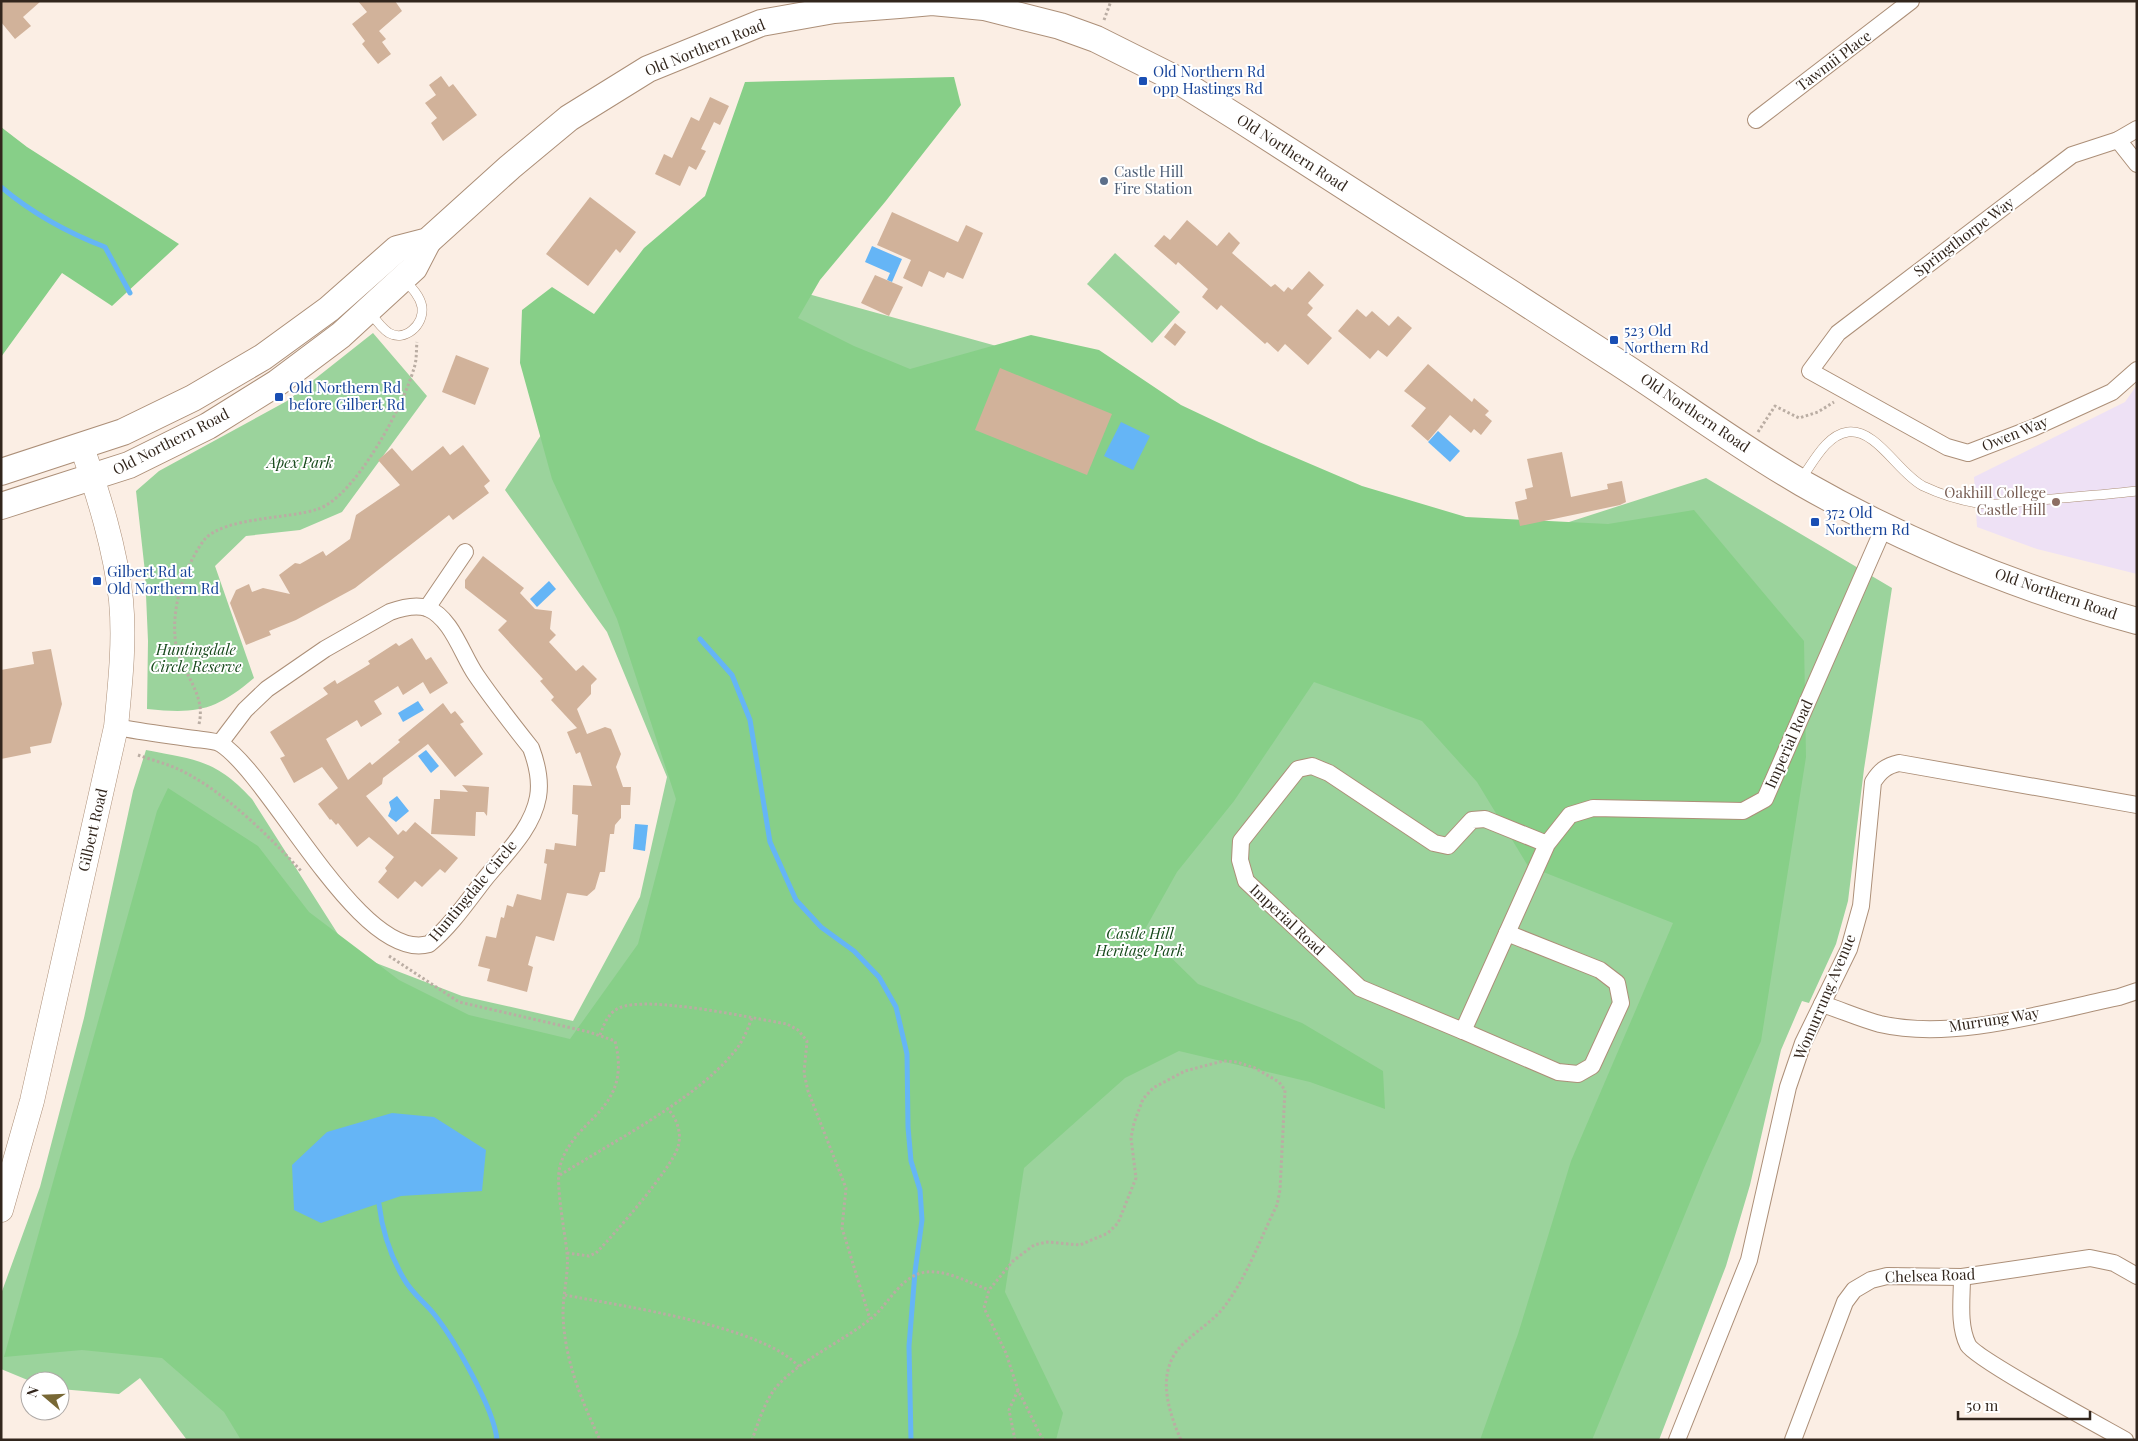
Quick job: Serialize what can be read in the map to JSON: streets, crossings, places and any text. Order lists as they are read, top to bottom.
{
  "streets": {
    "main road": ["Old Northern Road", "Gilbert Road"],
    "street": [
      "Tawmii Place",
      "Springthorpe Way",
      "Owen Way",
      "Imperial Road",
      "Huntingdale Circle",
      "Womurrung Avenue",
      "Murrung Way",
      "Chelsea Road"
    ]
  },
  "crossings": [
    ["Old Northern Road", "Imperial Road"],
    ["Old Northern Road", "Gilbert Road"],
    ["Springthorpe Way", "Owen Way"],
    ["Womurrung Avenue", "Murrung Way"]
  ],
  "parks": ["Apex Park", "Huntingdale Circle Reserve", "Castle Hill Heritage Park"],
  "places": {
    "transit": [
      "Old Northern Rd opp Hastings Rd",
      "523 Old Northern Rd",
      "Old Northern Rd before Gilbert Rd",
      "372 Old Northern Rd",
      "Gilbert Rd at Old Northern Rd"
    ],
    "other": ["Castle Hill Fire Station", "Oakhill College Castle Hill"]
  },
  "scale_bar": "50 m",
  "north": "left"
}
